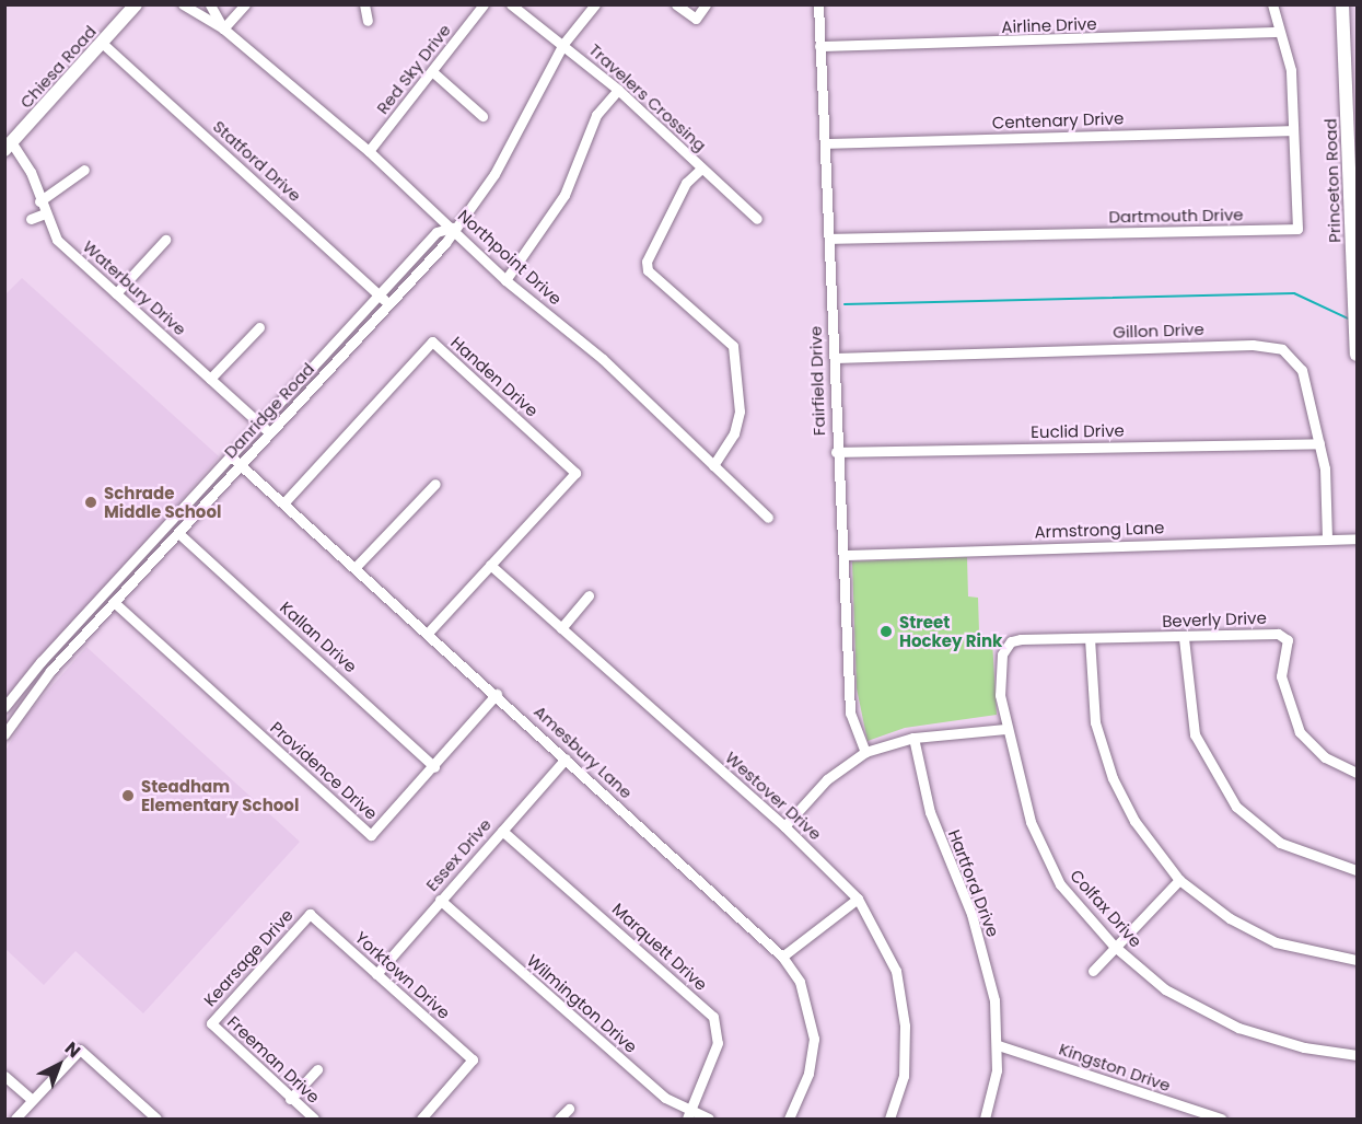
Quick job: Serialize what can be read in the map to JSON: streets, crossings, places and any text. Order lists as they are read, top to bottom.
{
  "streets": {
    "main road": ["Chiesa Road", "Princeton Road"],
    "street": [
      "Airline Drive",
      "Red Sky Drive",
      "Travelers Crossing",
      "Centenary Drive",
      "Statford Drive",
      "Dartmouth Drive",
      "Northpoint Drive",
      "Waterbury Drive",
      "Gillon Drive",
      "Handen Drive",
      "Fairfield Drive",
      "Danridge Road",
      "Euclid Drive",
      "Armstrong Lane",
      "Beverly Drive",
      "Kallan Drive",
      "Amesbury Lane",
      "Providence Drive",
      "Westover Drive",
      "Essex Drive",
      "Hartford Drive",
      "Colfax Drive",
      "Marquett Drive",
      "Kearsage Drive",
      "Yorktown Drive",
      "Wilmington Drive",
      "Freeman Drive",
      "Kingston Drive"
    ]
  },
  "crossings": [
    ["Airline Drive", "Dartmouth Drive"],
    ["Airline Drive", "Fairfield Drive"],
    ["Chiesa Road", "Statford Drive"],
    ["Chiesa Road", "Waterbury Drive"],
    ["Red Sky Drive", "Northpoint Drive"],
    ["Travelers Crossing", "Danridge Road"],
    ["Centenary Drive", "Dartmouth Drive"],
    ["Centenary Drive", "Fairfield Drive"],
    ["Statford Drive", "Danridge Road"],
    ["Dartmouth Drive", "Fairfield Drive"],
    ["Northpoint Drive", "Danridge Road"],
    ["Waterbury Drive", "Danridge Road"],
    ["Gillon Drive", "Fairfield Drive"],
    ["Gillon Drive", "Euclid Drive"],
    ["Gillon Drive", "Armstrong Lane"],
    ["Handen Drive", "Amesbury Lane"],
    ["Handen Drive", "Westover Drive"],
    ["Fairfield Drive", "Euclid Drive"],
    ["Fairfield Drive", "Armstrong Lane"],
    ["Danridge Road", "Kallan Drive"],
    ["Danridge Road", "Amesbury Lane"],
    ["Danridge Road", "Providence Drive"],
    ["Beverly Drive", "Colfax Drive"],
    ["Kallan Drive", "Providence Drive"],
    ["Amesbury Lane", "Providence Drive"],
    ["Amesbury Lane", "Essex Drive"],
    ["Essex Drive", "Marquett Drive"],
    ["Essex Drive", "Yorktown Drive"],
    ["Essex Drive", "Wilmington Drive"],
    ["Hartford Drive", "Kingston Drive"],
    ["Marquett Drive", "Wilmington Drive"],
    ["Kearsage Drive", "Yorktown Drive"],
    ["Kearsage Drive", "Freeman Drive"]
  ],
  "places": ["Schrade Middle School", "Street Hockey Rink", "Steadham Elementary School"],
  "north": "top right"
}
